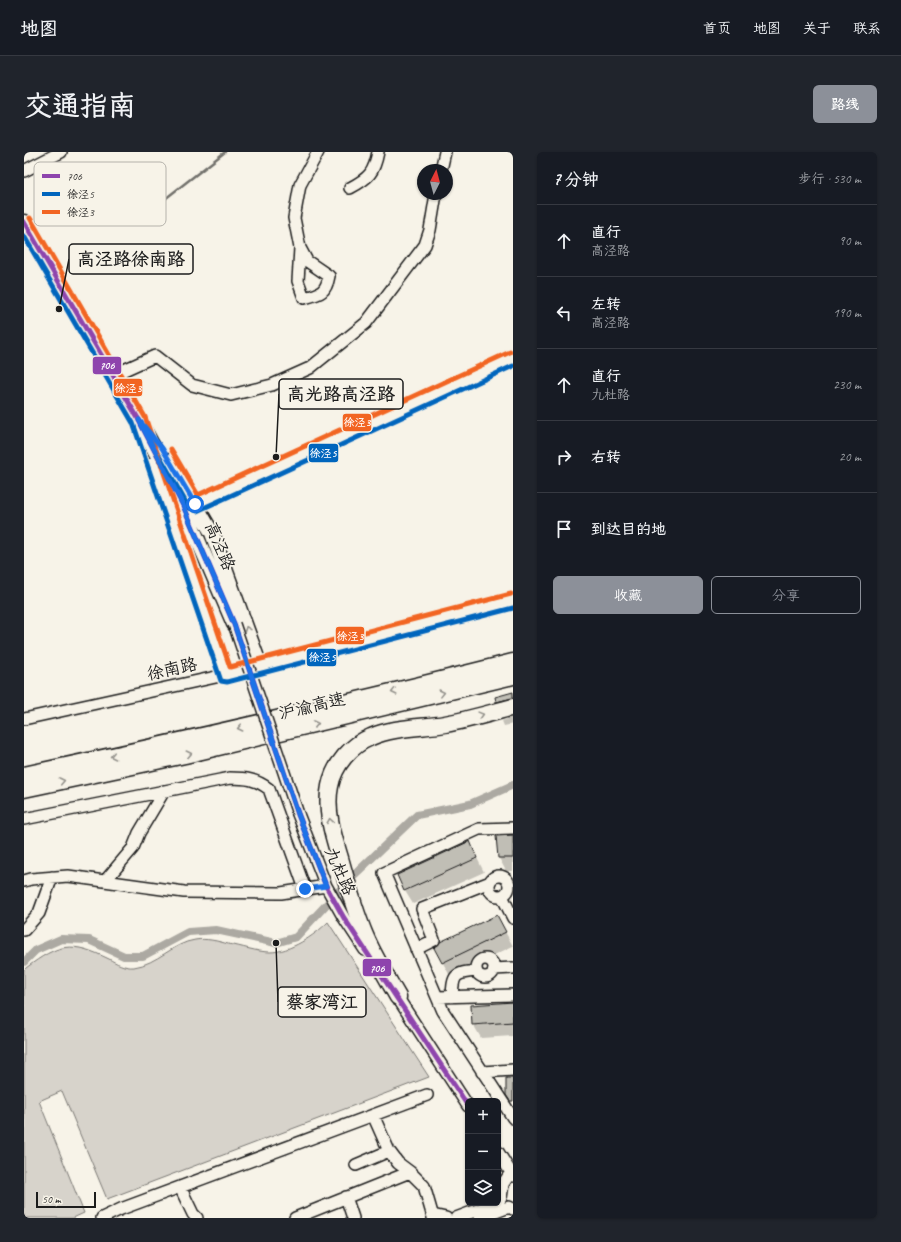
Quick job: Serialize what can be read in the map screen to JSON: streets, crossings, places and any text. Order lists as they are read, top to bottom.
{
  "streets": {
    "highway": ["沪渝高速"],
    "main road": ["高泾路"],
    "street": ["徐南路", "九杜路"]
  },
  "crossings": [
    ["高泾路", "徐南路"],
    ["高泾路", "九杜路"]
  ],
  "places": ["高泾路徐南路", "高光路高泾路", "蔡家湾江"],
  "lines": ["transit line 徐泾3", "transit line 706", "transit line 徐泾5"],
  "legend": ["706", "徐泾5", "徐泾3"],
  "scale_bar": "50 m",
  "north": "top",
  "page": {
    "header": "地图",
    "nav": [
      "首页",
      "地图",
      "关于",
      "联系"
    ],
    "buttons": [
      "路线",
      ["收藏", "分享"]
    ],
    "title": "交通指南",
    "heading": ["7 分钟", "步行 · 530 m"],
    "list": [
      ["直行", "高泾路", "90 m"],
      ["左转", "高泾路", "190 m"],
      ["直行", "九杜路", "230 m"],
      ["右转", "20 m"],
      "到达目的地"
    ],
    "map_buttons": ["+", "−"],
    "scale": "50 m"
  }
}
